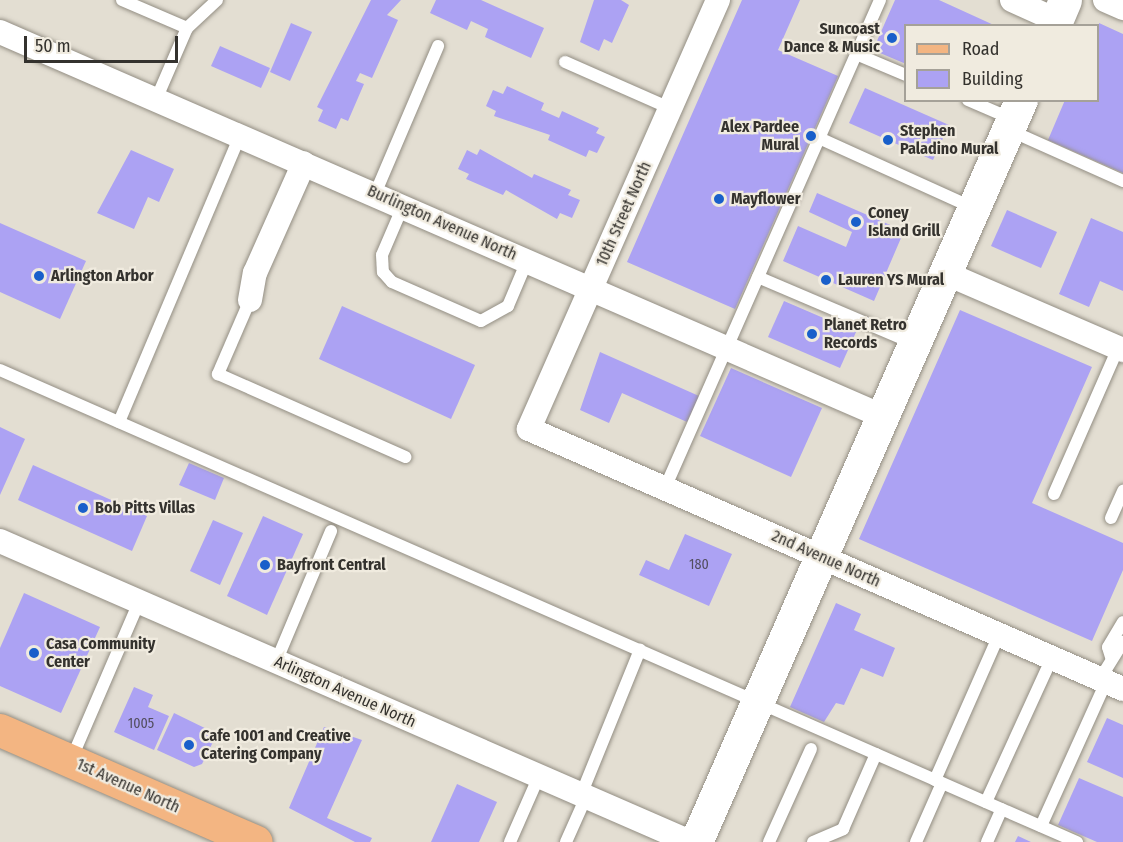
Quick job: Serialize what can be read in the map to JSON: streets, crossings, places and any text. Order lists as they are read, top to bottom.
{
  "streets": {
    "main road": ["1st Avenue North"],
    "street": [
      "10th Street North",
      "Burlington Avenue North",
      "2nd Avenue North",
      "Arlington Avenue North"
    ]
  },
  "crossings": [
    ["10th Street North", "Burlington Avenue North"],
    ["10th Street North", "2nd Avenue North"]
  ],
  "places": [
    "Suncoast Dance & Music",
    "Alex Pardee Mural",
    "Stephen Paladino Mural",
    "Mayflower",
    "Coney Island Grill",
    "Arlington Arbor",
    "Lauren YS Mural",
    "Planet Retro Records",
    "Bob Pitts Villas",
    "Bayfront Central",
    "Casa Community Center",
    "Cafe 1001 and Creative Catering Company"
  ],
  "house_numbers": ["180", "1005"],
  "legend": ["Road", "Building"],
  "scale_bar": "50 m"
}
